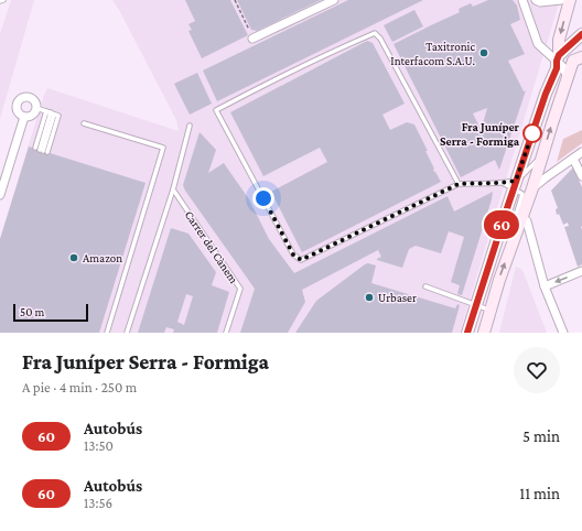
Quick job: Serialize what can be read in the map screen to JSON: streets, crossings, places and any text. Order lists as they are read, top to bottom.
{
  "streets": {
    "lane": ["Carrer del Cànem"]
  },
  "places": [
    "Taxitronic Interfacom S.A.U.",
    "Fra Juníper Serra - Formiga",
    "Amazon",
    "Urbaser"
  ],
  "lines": ["bus line 60"],
  "scale_bar": "50 m",
  "page": {
    "on_map": "60",
    "scale": "50 m",
    "heading": ["Fra Juníper Serra - Formiga", "A pie · 4 min · 250 m"],
    "list": [
      {
        "mark": "60",
        "name": "Autobús",
        "note": "13:50",
        "value": "5 min"
      },
      {
        "mark": "60",
        "name": "Autobús",
        "note": "13:56",
        "value": "11 min"
      }
    ]
  }
}
